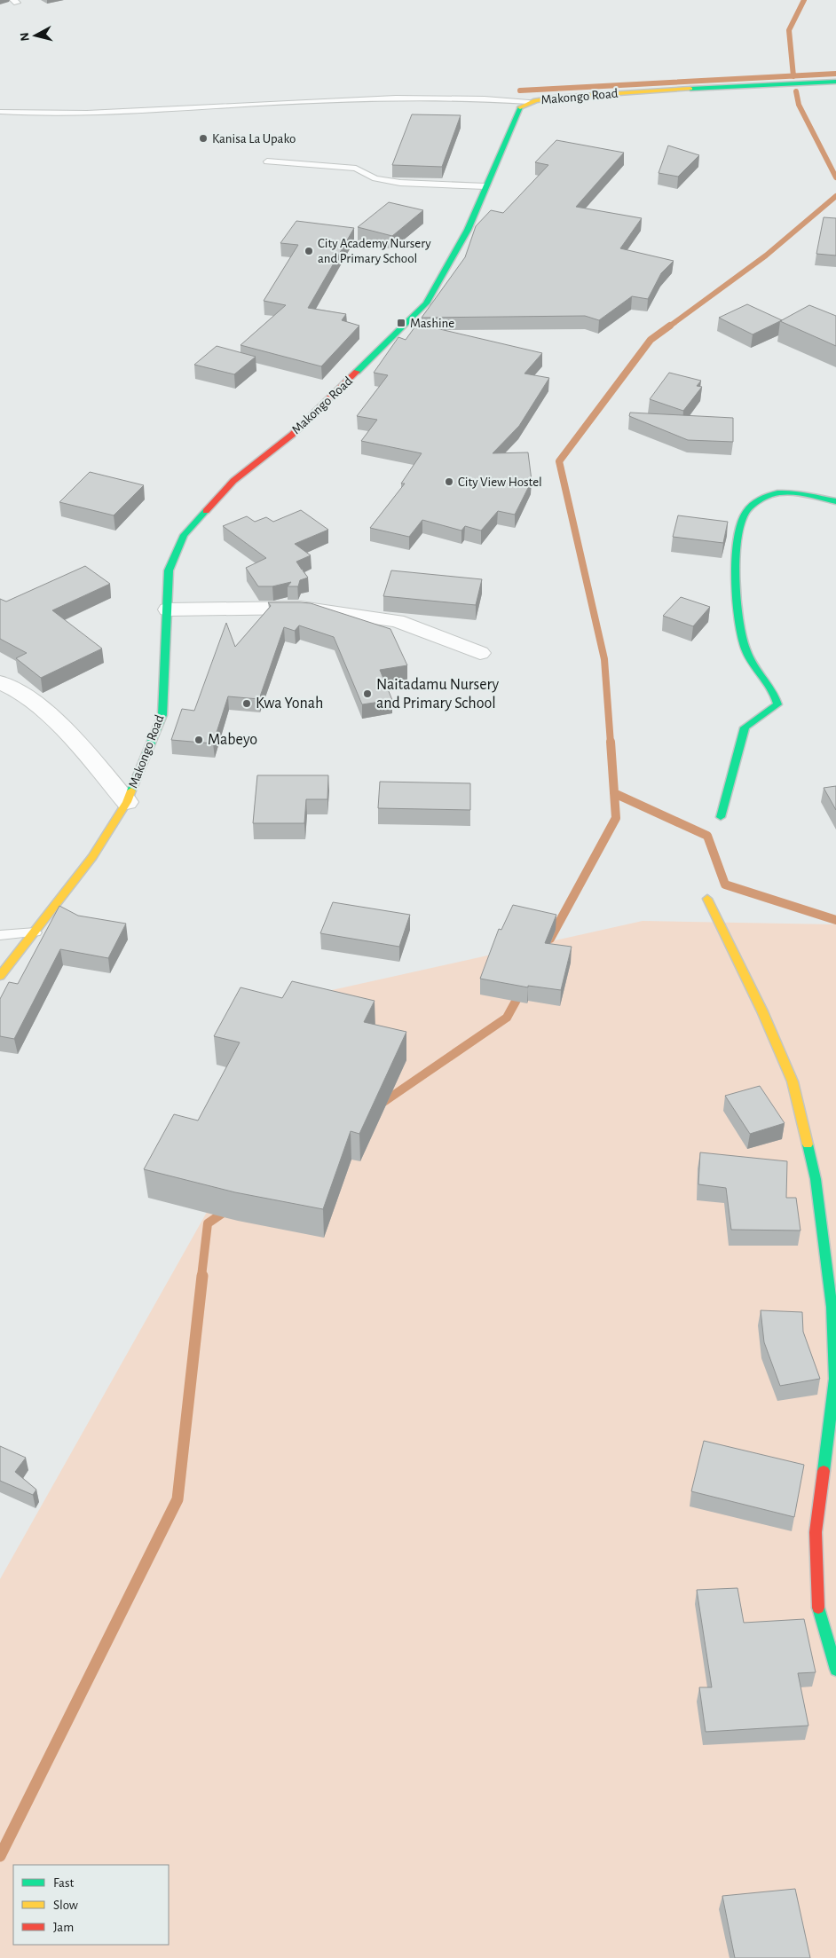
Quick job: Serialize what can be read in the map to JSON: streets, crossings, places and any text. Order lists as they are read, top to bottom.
{
  "streets": {
    "street": ["Makongo Road"]
  },
  "places": {
    "other": [
      "Kanisa La Upako",
      "City Academy Nursery and Primary School",
      "City View Hostel",
      "Naitadamu Nursery and Primary School",
      "Kwa Yonah",
      "Mabeyo"
    ],
    "transit": ["Mashine"]
  },
  "legend": ["Fast", "Slow", "Jam"],
  "north": "left"
}
